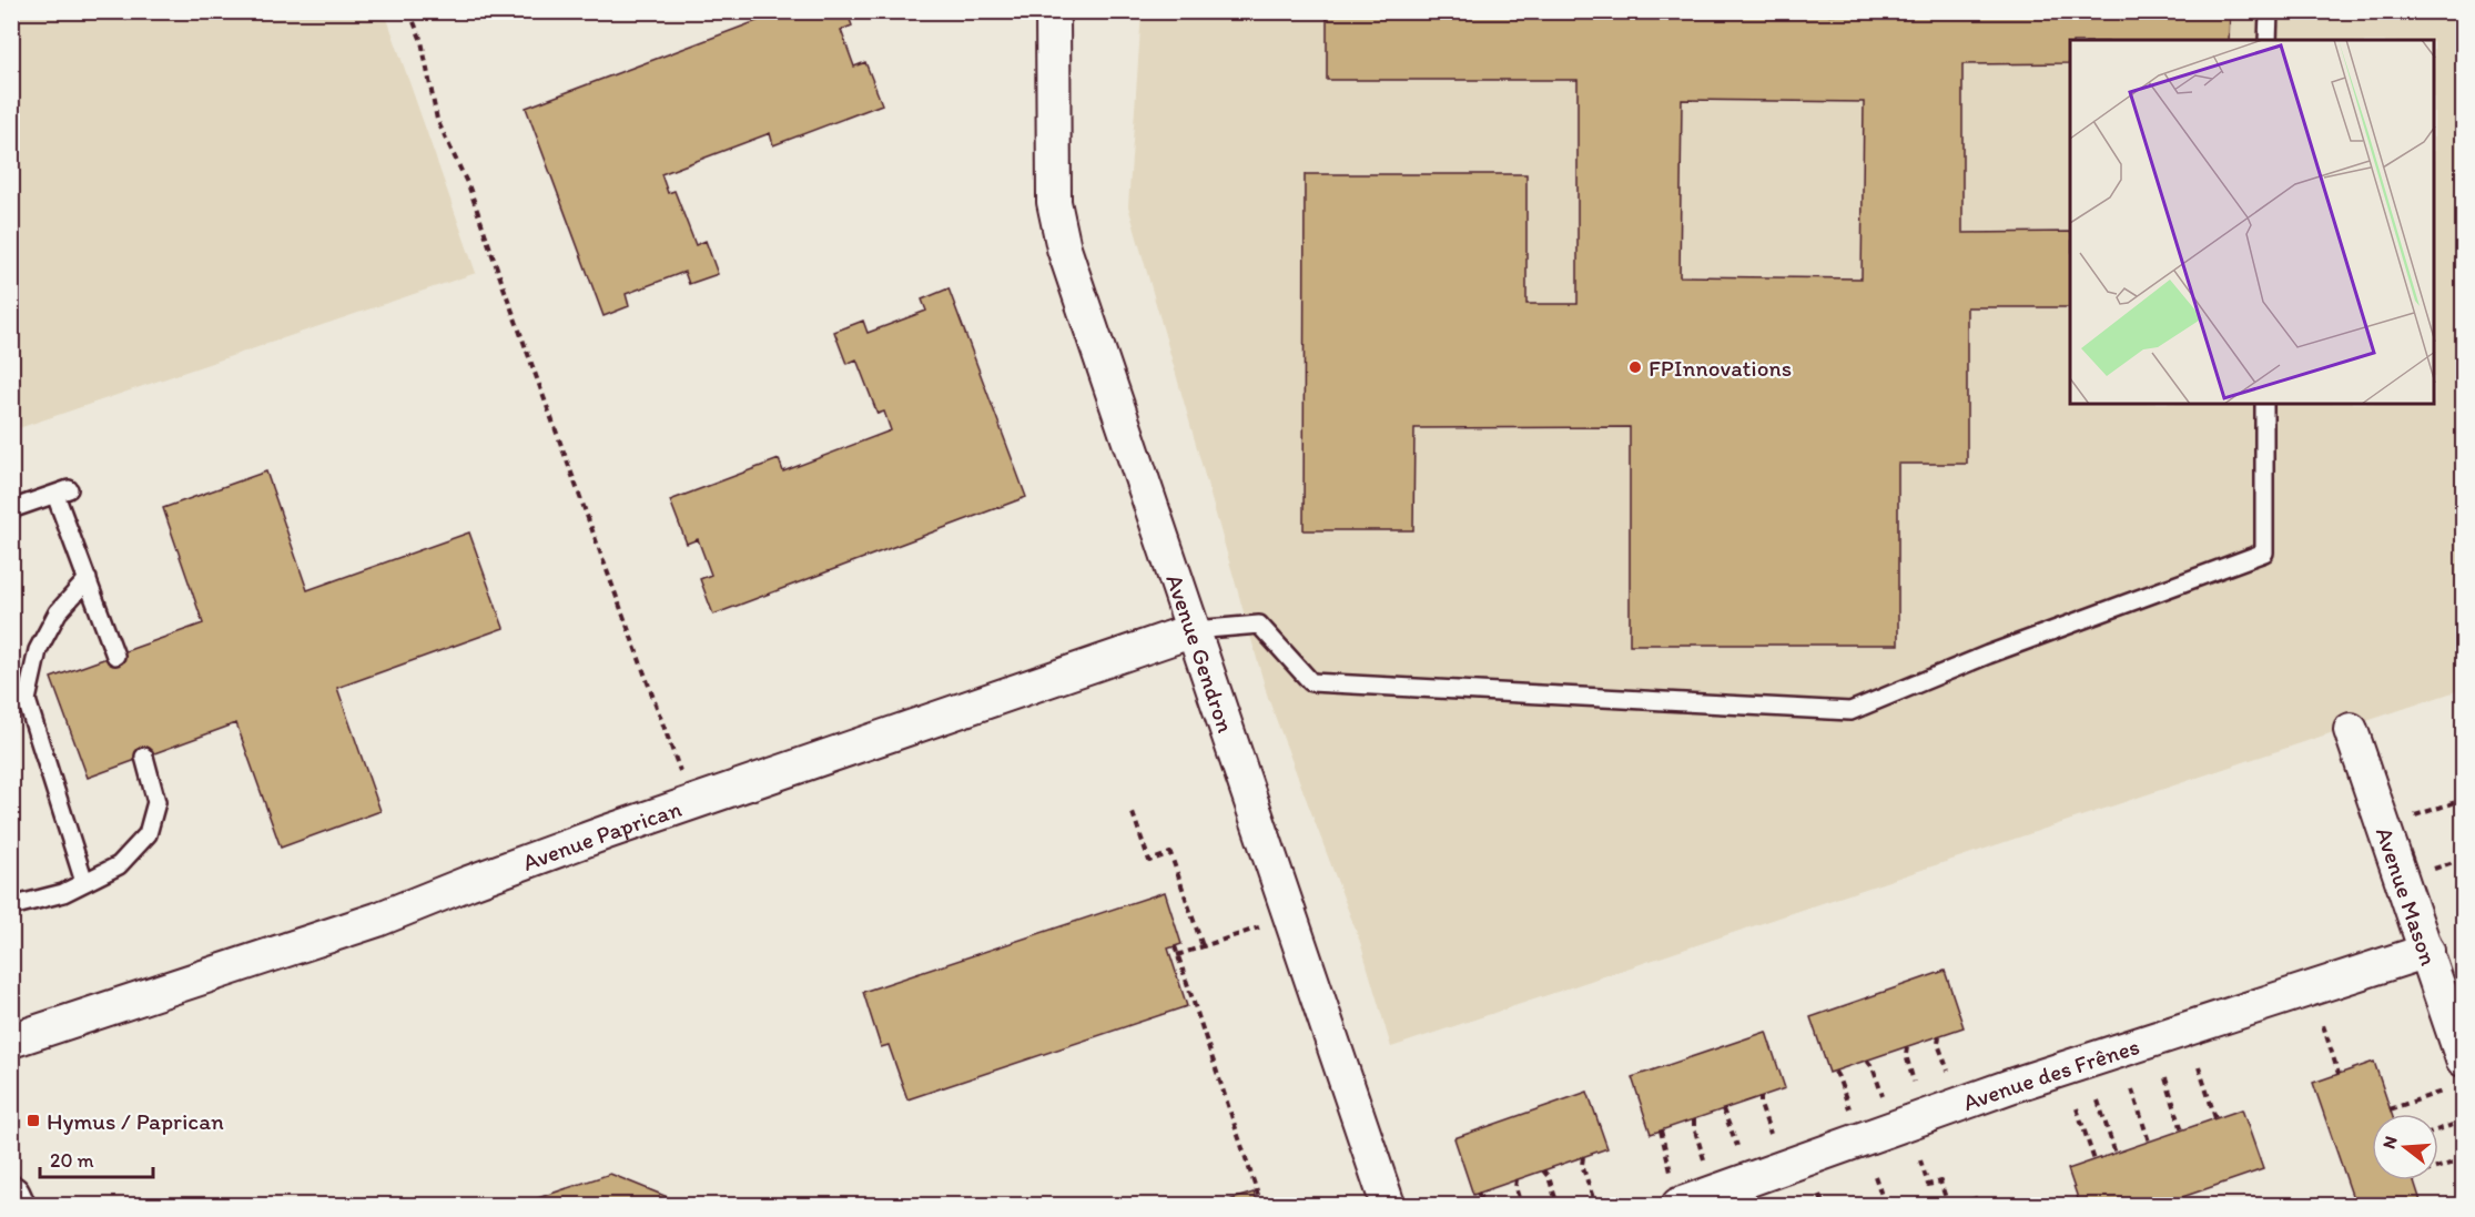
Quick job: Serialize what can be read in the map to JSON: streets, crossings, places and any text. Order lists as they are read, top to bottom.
{
  "streets": {
    "street": [
      "Avenue Gendron",
      "Avenue Paprican",
      "Avenue Mason",
      "Avenue des Frênes"
    ]
  },
  "crossings": [
    ["Avenue Gendron", "Avenue Paprican"],
    ["Avenue Mason", "Avenue des Frênes"]
  ],
  "places": {
    "other": ["FPInnovations"],
    "transit": ["Hymus / Paprican"]
  },
  "scale_bar": "20 m",
  "north": "left"
}
